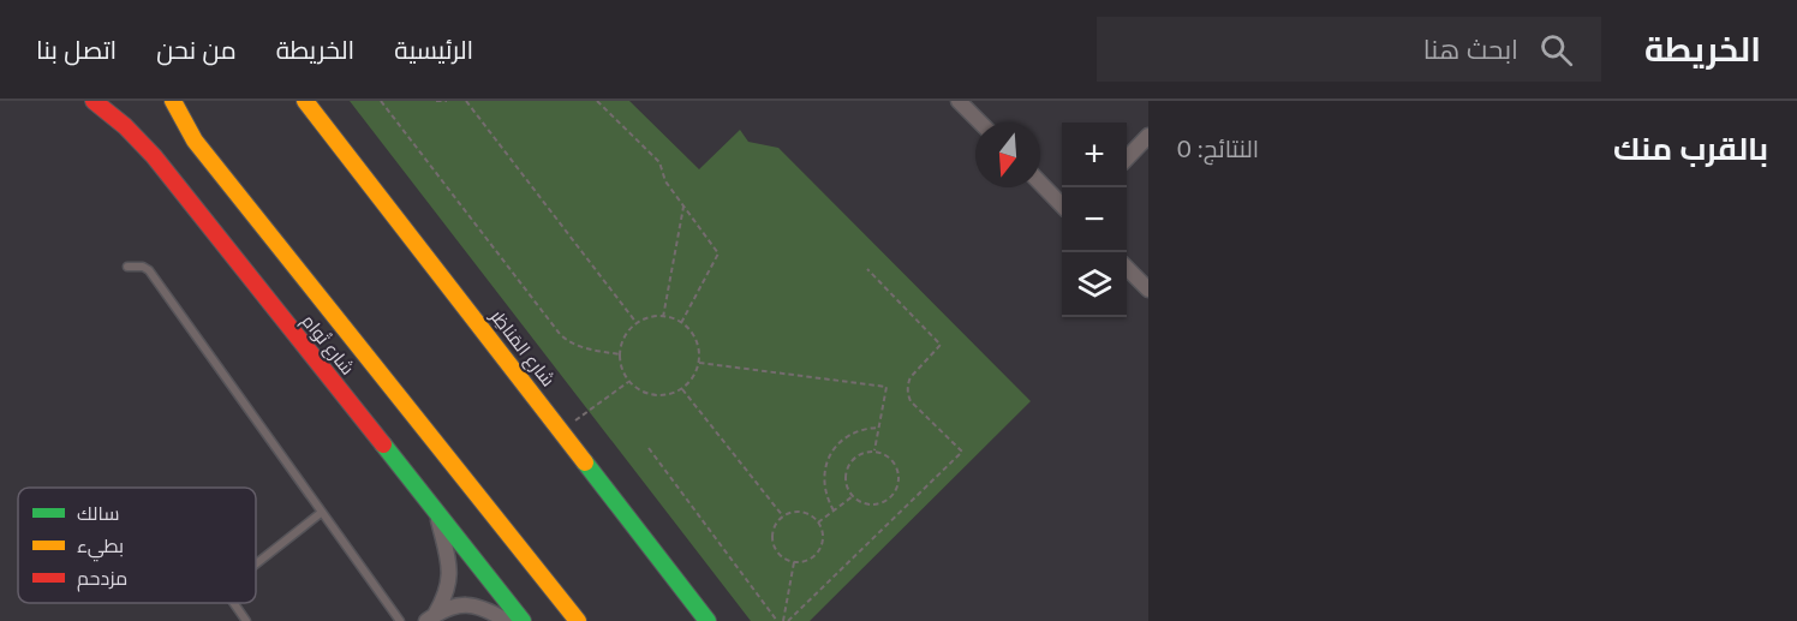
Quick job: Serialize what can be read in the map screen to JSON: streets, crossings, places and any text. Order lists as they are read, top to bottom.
{
  "streets": {
    "main road": ["شارع تُوام", "شارع المَناظِر"]
  },
  "legend": ["سالك", "بطيء", "مزدحم"],
  "north": "bottom",
  "page": {
    "header": "الخريطة",
    "search": "ابحث هنا",
    "nav": [
      "الرئيسية",
      "الخريطة",
      "من نحن",
      "اتصل بنا"
    ],
    "heading": ["بالقرب منك", "النتائج: 0"],
    "map_buttons": ["+", "−"]
  }
}
